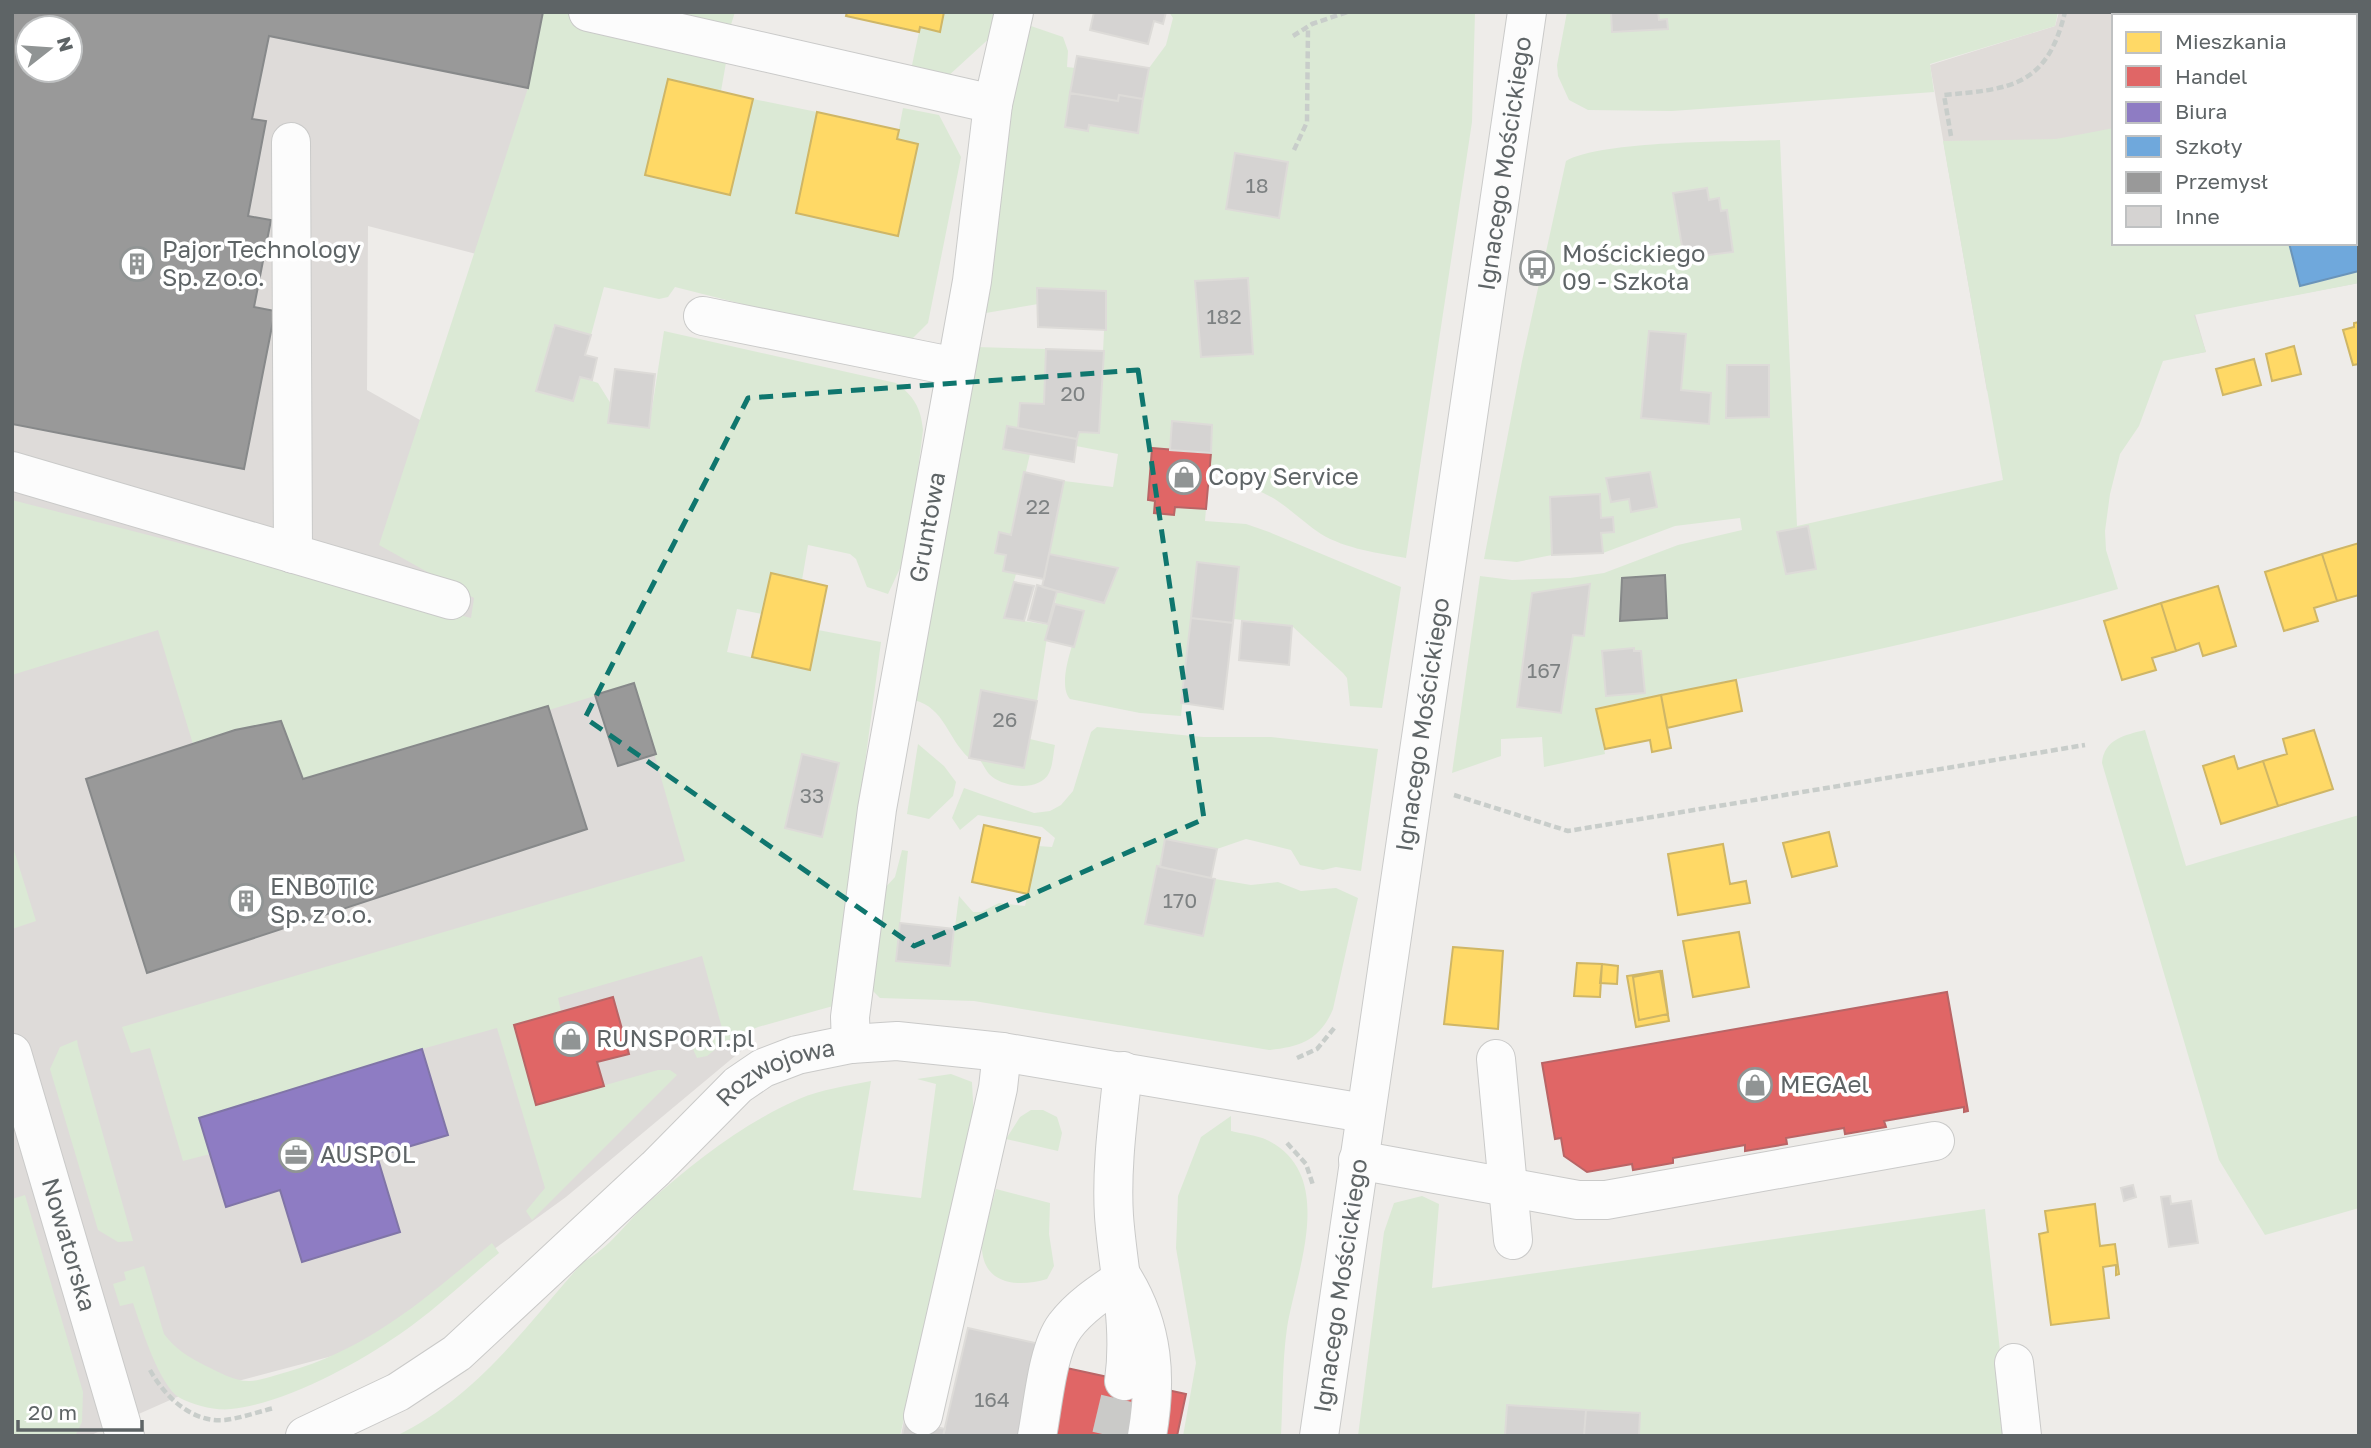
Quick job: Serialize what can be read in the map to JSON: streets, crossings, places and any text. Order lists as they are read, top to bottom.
{
  "streets": {
    "street": [
      "Ignacego Mościckiego",
      "Gruntowa",
      "Rozwojowa",
      "Nowatorska"
    ]
  },
  "crossings": [
    ["Ignacego Mościckiego", "Rozwojowa"],
    ["Gruntowa", "Rozwojowa"]
  ],
  "places": {
    "building": ["Pajor Technology Sp. z o.o.", "ENBOTIC Sp. z o.o."],
    "bus stop": ["Mościckiego 09 - Szkoła"],
    "shop": ["Copy Service", "RUNSPORT.pl", "MEGAel"],
    "office": ["AUSPOL"]
  },
  "house_numbers": [
    "18",
    "182",
    "20",
    "22",
    "167",
    "26",
    "33",
    "170",
    "164"
  ],
  "legend": [
    "Mieszkania",
    "Handel",
    "Biura",
    "Szkoły",
    "Przemysł",
    "Inne"
  ],
  "scale_bar": "20 m",
  "north": "right"
}
